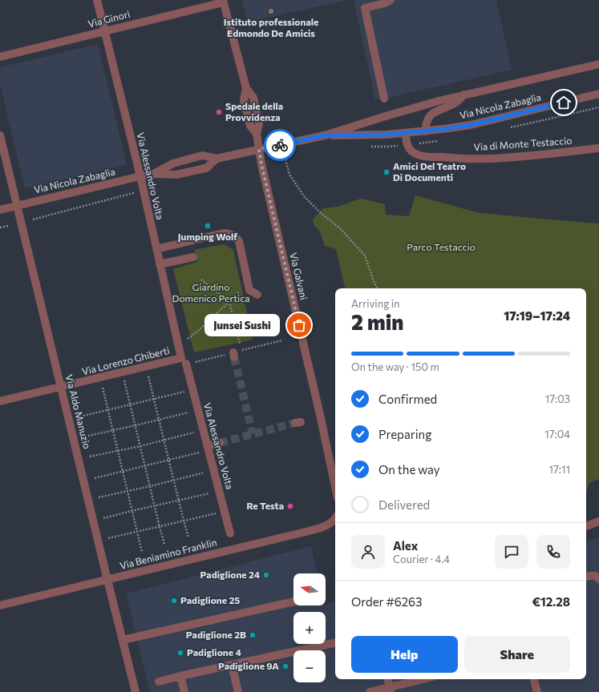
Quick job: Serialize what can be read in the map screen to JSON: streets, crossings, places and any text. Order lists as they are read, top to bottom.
{
  "streets": {
    "street": [
      "Via Ginori",
      "Via Nicola Zabaglia",
      "Via di Monte Testaccio",
      "Via Alessandro Volta",
      "Via Galvani",
      "Via Lorenzo Ghiberti",
      "Via Aldo Manuzio",
      "Via Beniamino Franklin"
    ]
  },
  "crossings": [
    ["Via Ginori", "Via Alessandro Volta"],
    ["Via Ginori", "Via Galvani"],
    ["Via Nicola Zabaglia", "Via di Monte Testaccio"],
    ["Via Nicola Zabaglia", "Via Alessandro Volta"],
    ["Via Nicola Zabaglia", "Via Galvani"],
    ["Via Nicola Zabaglia", "Via Aldo Manuzio"],
    ["Via Alessandro Volta", "Via Lorenzo Ghiberti"],
    ["Via Lorenzo Ghiberti", "Via Aldo Manuzio"],
    ["Via Aldo Manuzio", "Via Beniamino Franklin"]
  ],
  "parks": ["Parco Testaccio", "Giardino Domenico Pertica"],
  "places": [
    "Istituto professionale Edmondo De Amicis",
    "Spedale della Provvidenza",
    "Amici Del Teatro Di Documenti",
    "Jumping Wolf",
    "Junsei Sushi",
    "Re Testa",
    "Padiglione 24",
    "Padiglione 25",
    "Padiglione 2B",
    "Padiglione 4",
    "Padiglione 9A"
  ],
  "north": "left",
  "page": {
    "heading": ["2 min", "Arriving in", "17:19–17:24"],
    "panel": [
      "Alex",
      "Courier · 4.4",
      "Order #6263",
      "€12.28"
    ],
    "bubble": "Junsei Sushi",
    "bar": "On the way · 150 m",
    "list": [
      ["Confirmed", "17:03"],
      ["Preparing", "17:04"],
      ["On the way", "17:11"],
      "Delivered"
    ],
    "map_buttons": ["+", "−"],
    "buttons": ["Help", "Share"]
  }
}
